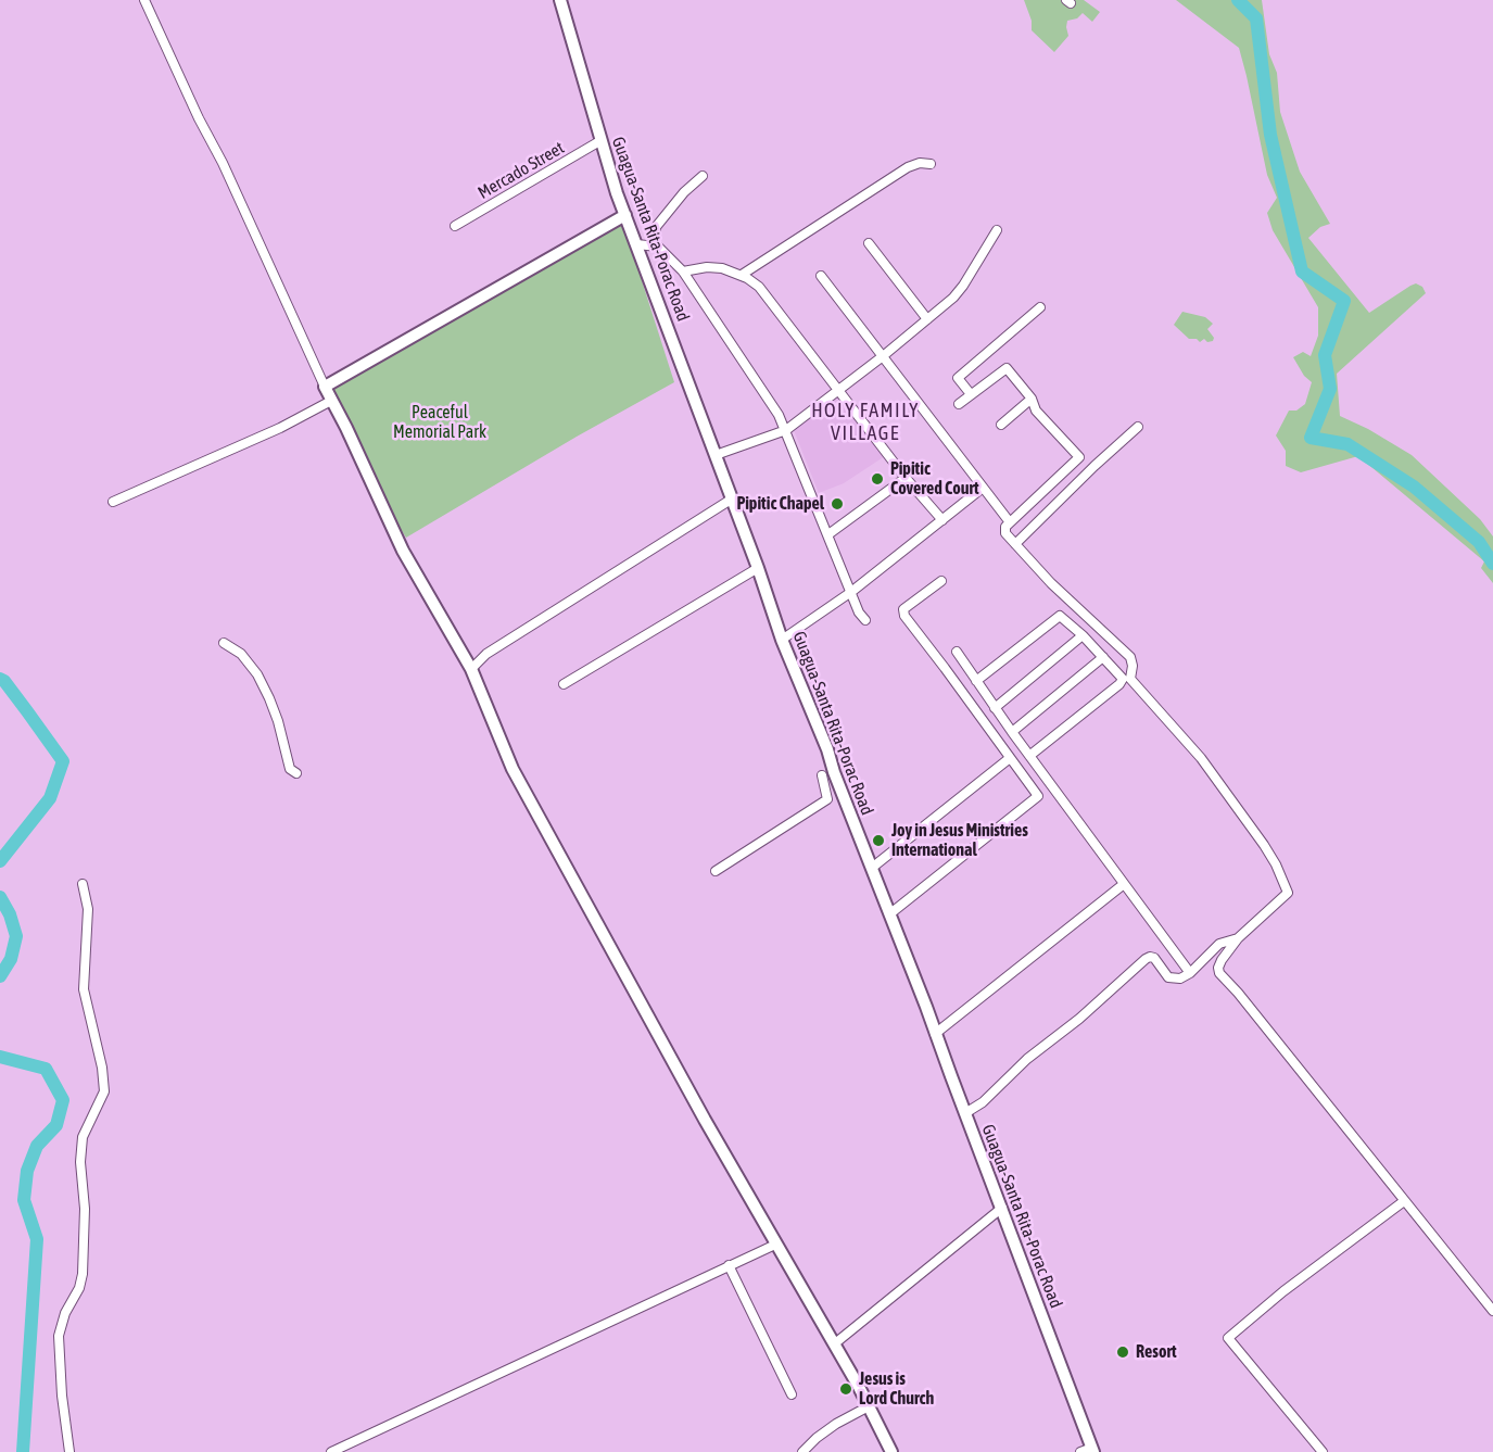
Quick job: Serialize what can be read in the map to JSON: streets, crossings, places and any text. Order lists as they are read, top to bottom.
{
  "streets": {
    "street": ["Mercado Street", "Guagua-Santa Rita-Porac Road"]
  },
  "crossings": [
    ["Mercado Street", "Guagua-Santa Rita-Porac Road"]
  ],
  "districts": ["HOLY FAMILY VILLAGE"],
  "parks": ["Peaceful Memorial Park"],
  "places": [
    "Pipitic Covered Court",
    "Pipitic Chapel",
    "Joy in Jesus Ministries International",
    "Resort",
    "Jesus is Lord Church"
  ]
}
